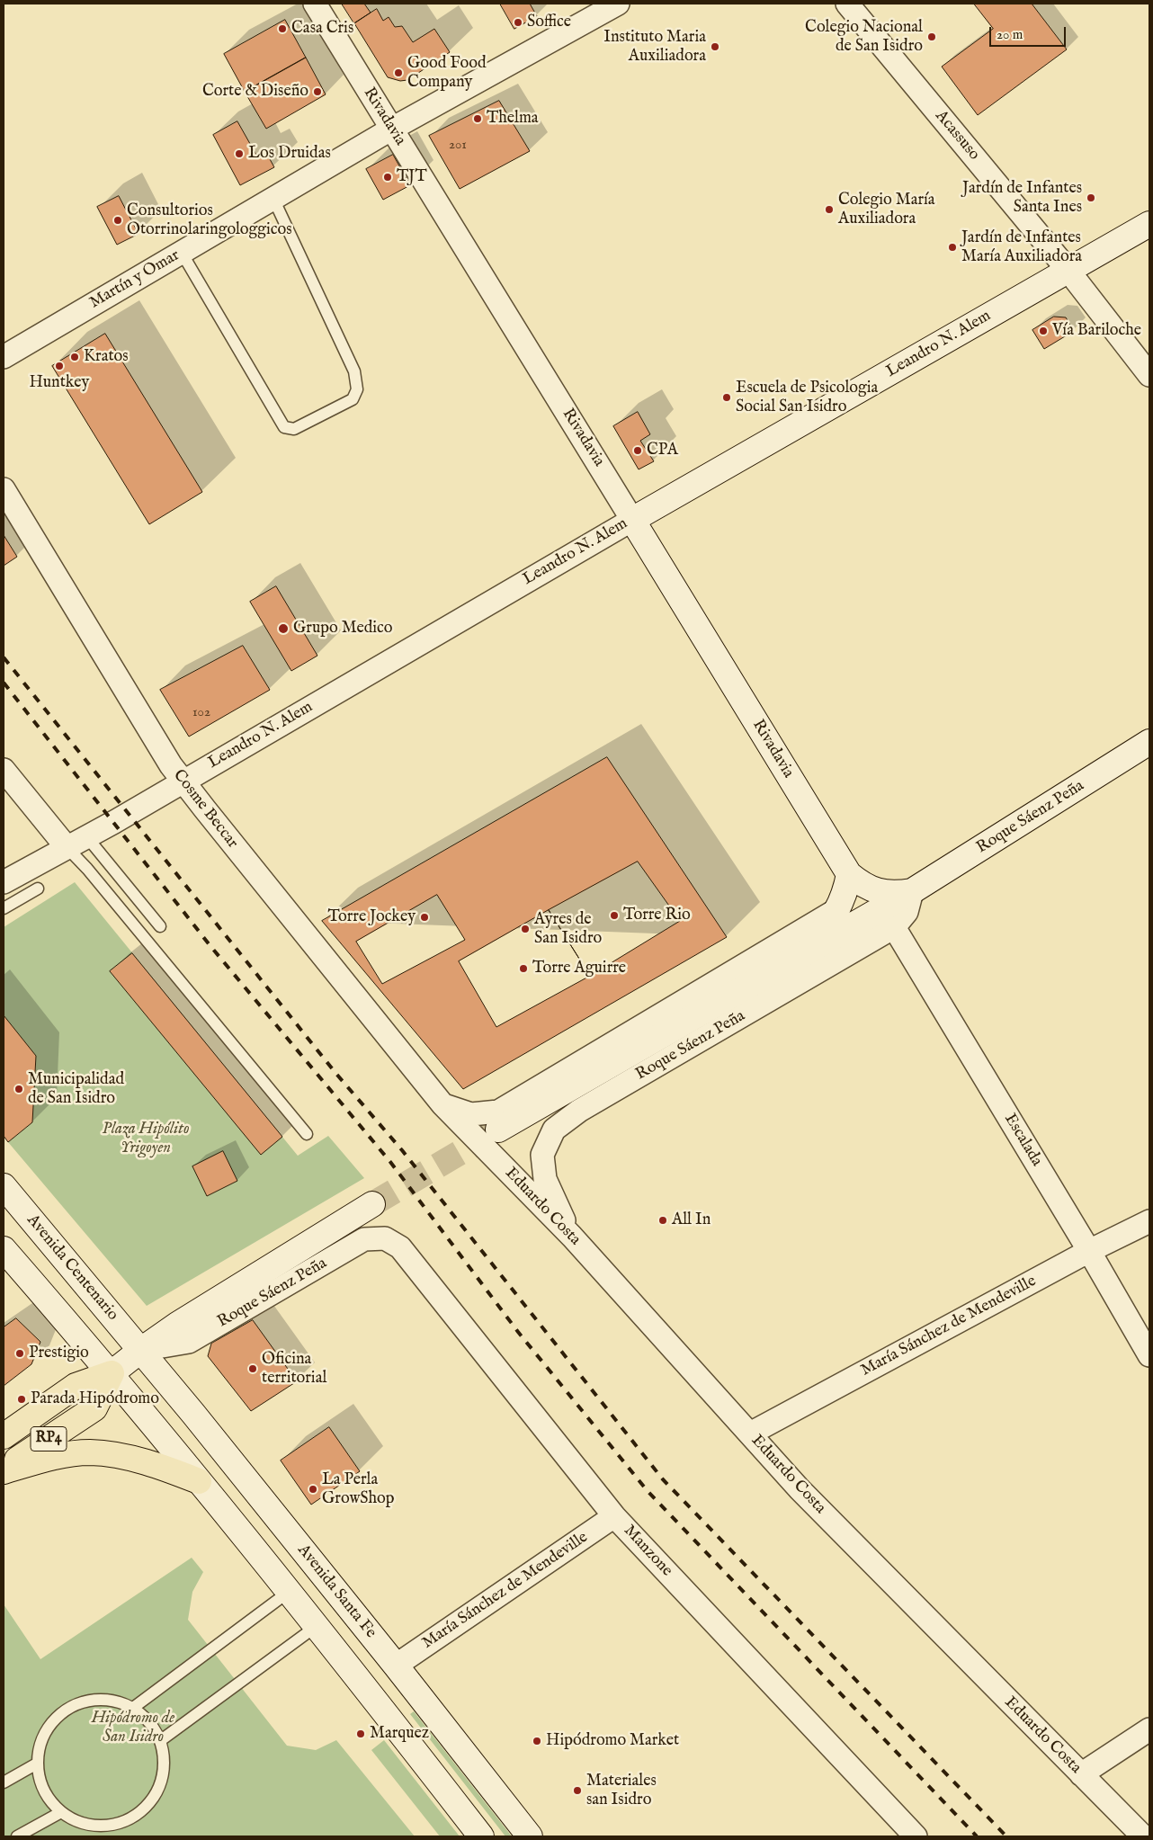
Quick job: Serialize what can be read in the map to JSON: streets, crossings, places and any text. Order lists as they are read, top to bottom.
{
  "streets": {
    "main road": [
      "Rivadavia",
      "Leandro N. Alem",
      "Roque Sáenz Peña",
      "Avenida Centenario",
      "RP4",
      "Avenida Santa Fe"
    ],
    "street": [
      "Acassuso",
      "Martín y Omar",
      "Cosme Beccar",
      "Escalada",
      "Eduardo Costa",
      "María Sánchez de Mendeville",
      "Manzone"
    ]
  },
  "crossings": [
    ["Rivadavia", "Martín y Omar"],
    ["Rivadavia", "Leandro N. Alem"],
    ["Rivadavia", "Roque Sáenz Peña"],
    ["Acassuso", "Leandro N. Alem"],
    ["Leandro N. Alem", "Cosme Beccar"],
    ["Cosme Beccar", "Eduardo Costa"],
    ["Roque Sáenz Peña", "Escalada"],
    ["Roque Sáenz Peña", "Eduardo Costa"],
    ["Roque Sáenz Peña", "Avenida Centenario"],
    ["Roque Sáenz Peña", "RP4"],
    ["Roque Sáenz Peña", "Manzone"],
    ["Roque Sáenz Peña", "Avenida Santa Fe"],
    ["Escalada", "María Sánchez de Mendeville"],
    ["Eduardo Costa", "María Sánchez de Mendeville"],
    ["Avenida Centenario", "Avenida Santa Fe"],
    ["María Sánchez de Mendeville", "Manzone"],
    ["María Sánchez de Mendeville", "Avenida Santa Fe"]
  ],
  "parks": ["Plaza Hipólito Yrigoyen", "Hipódromo de San Isidro"],
  "places": [
    "Soffice",
    "Casa Cris",
    "Colegio Nacional de San Isidro",
    "Instituto Maria Auxiliadora",
    "Good Food Company",
    "Corte & Diseño",
    "Thelma",
    "Los Druidas",
    "TJT",
    "Jardín de Infantes Santa Ines",
    "Colegio María Auxiliadora",
    "Consultorios Otorrinolaringologgicos",
    "Jardín de Infantes María Auxiliadora",
    "Vía Bariloche",
    "Kratos",
    "Huntkey",
    "Escuela de Psicologia Social San Isidro",
    "CPA",
    "Grupo Medico",
    "Torre Rio",
    "Torre Jockey",
    "Ayres de San Isidro",
    "Torre Aguirre",
    "Municipalidad de San Isidro",
    "All In",
    "Prestigio",
    "Oficina territorial",
    "Parada Hipódromo",
    "La Perla GrowShop",
    "Marquez",
    "Hipódromo Market",
    "Materiales san Isidro"
  ],
  "house_numbers": ["201", "102"],
  "scale_bar": "20 m"
}
